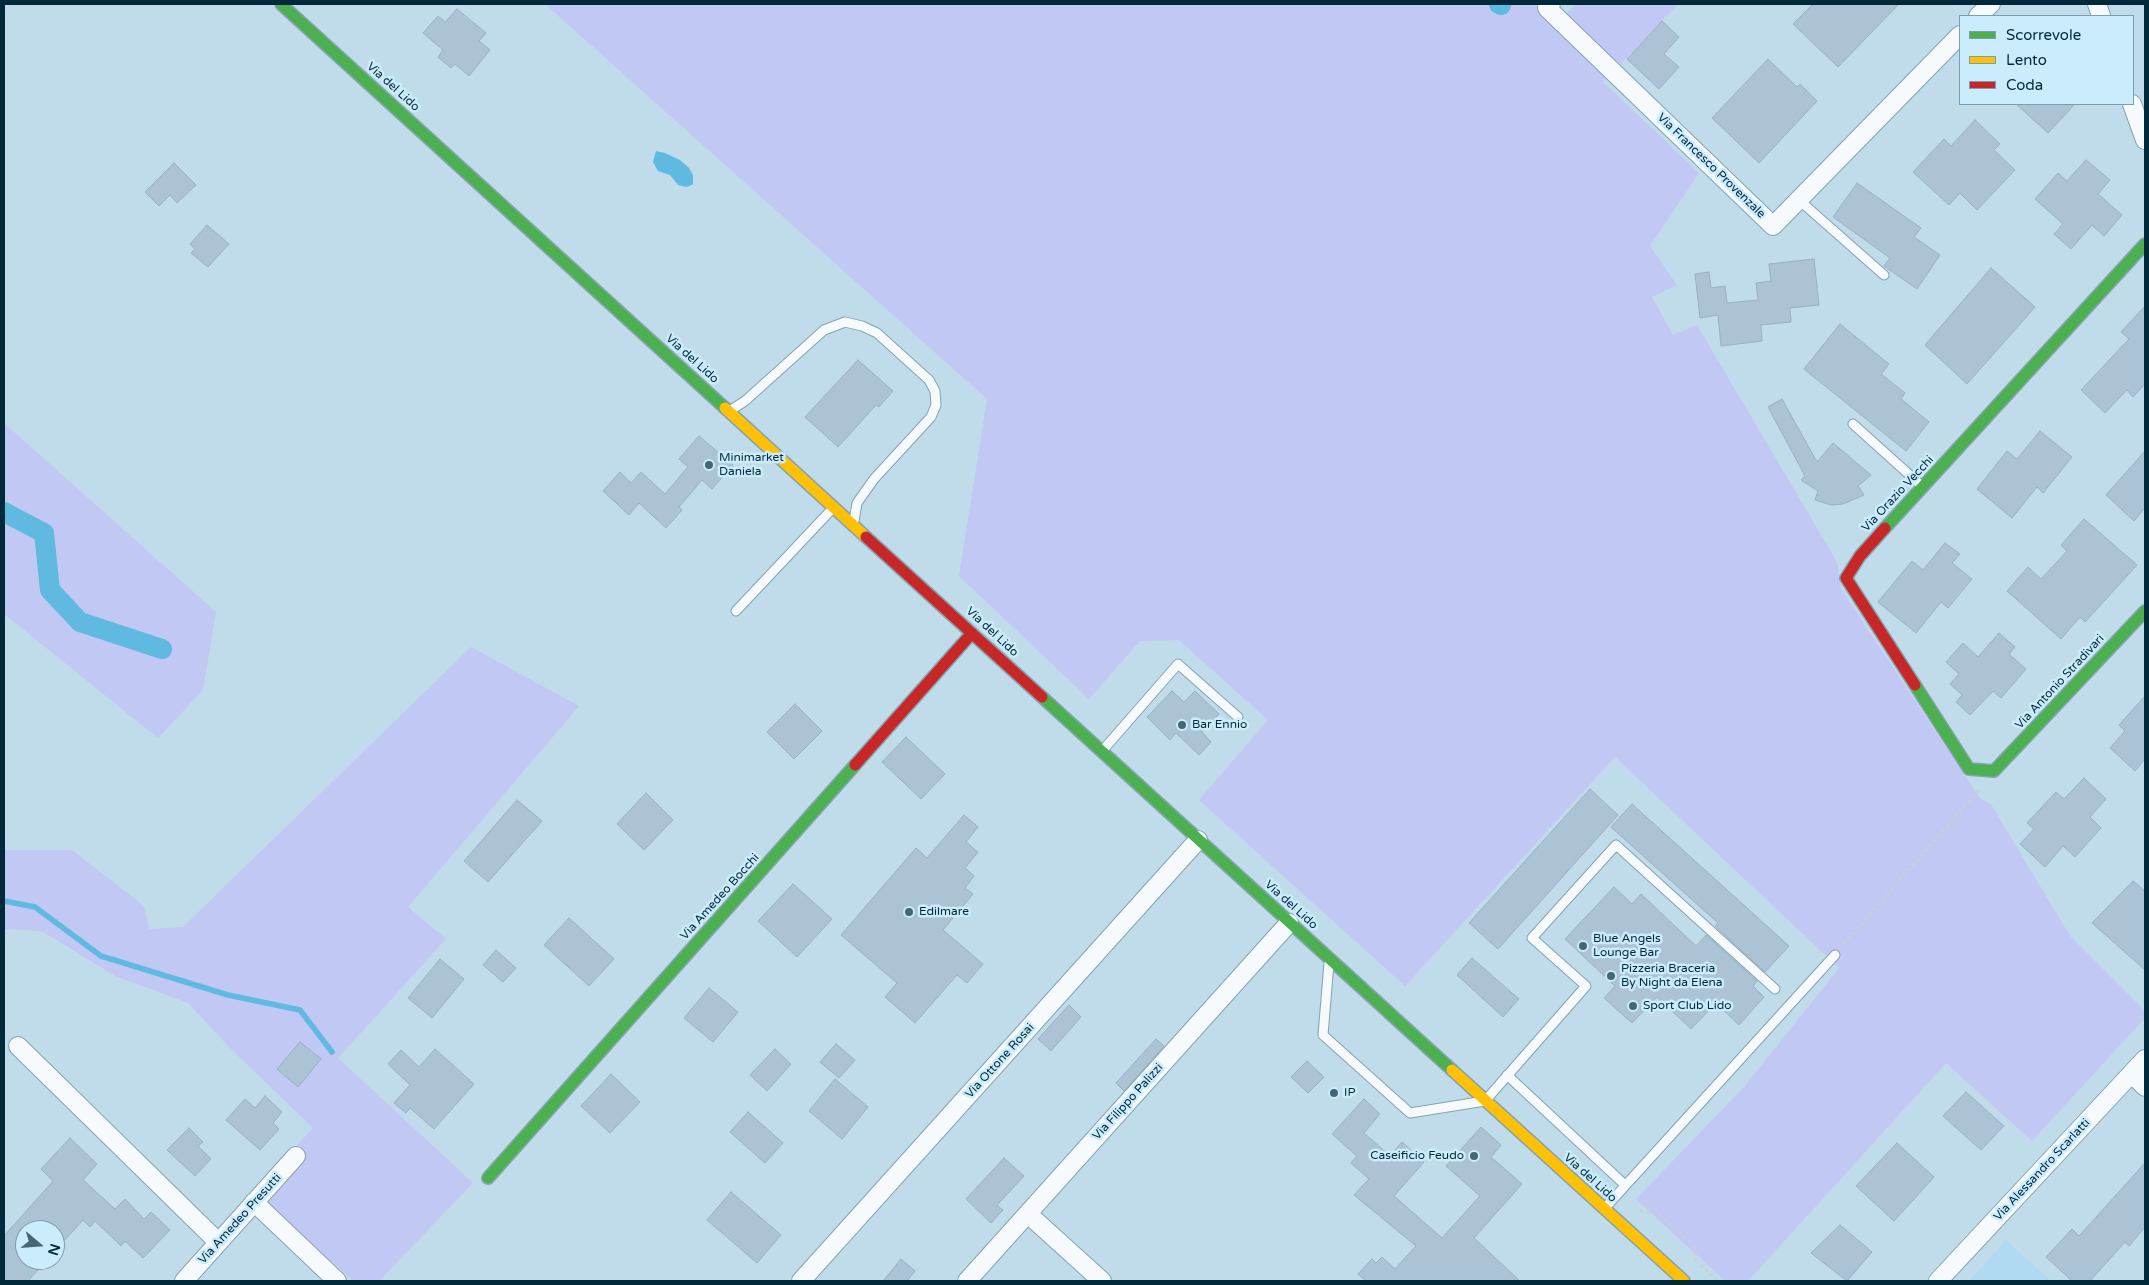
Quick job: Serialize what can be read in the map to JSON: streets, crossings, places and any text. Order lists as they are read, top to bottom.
{
  "streets": {
    "main road": [
      "Via del Lido",
      "Via Orazio Vecchi",
      "Via Antonio Stradivari",
      "Via Amedeo Bocchi"
    ],
    "street": [
      "Via Francesco Provenzale",
      "Via Ottone Rosai",
      "Via Filippo Palizzi",
      "Via Alessandro Scarlatti",
      "Via Amedeo Presutti"
    ]
  },
  "crossings": [
    ["Via del Lido", "Via Amedeo Bocchi"],
    ["Via del Lido", "Via Ottone Rosai"],
    ["Via del Lido", "Via Filippo Palizzi"],
    ["Via Orazio Vecchi", "Via Antonio Stradivari"]
  ],
  "places": [
    "Minimarket Daniela",
    "Bar Ennio",
    "Edilmare",
    "Blue Angels Lounge Bar",
    "Pizzeria Braceria By Night da Elena",
    "Sport Club Lido",
    "IP",
    "Caseificio Feudo"
  ],
  "legend": ["Scorrevole", "Lento", "Coda"],
  "north": "right"
}
